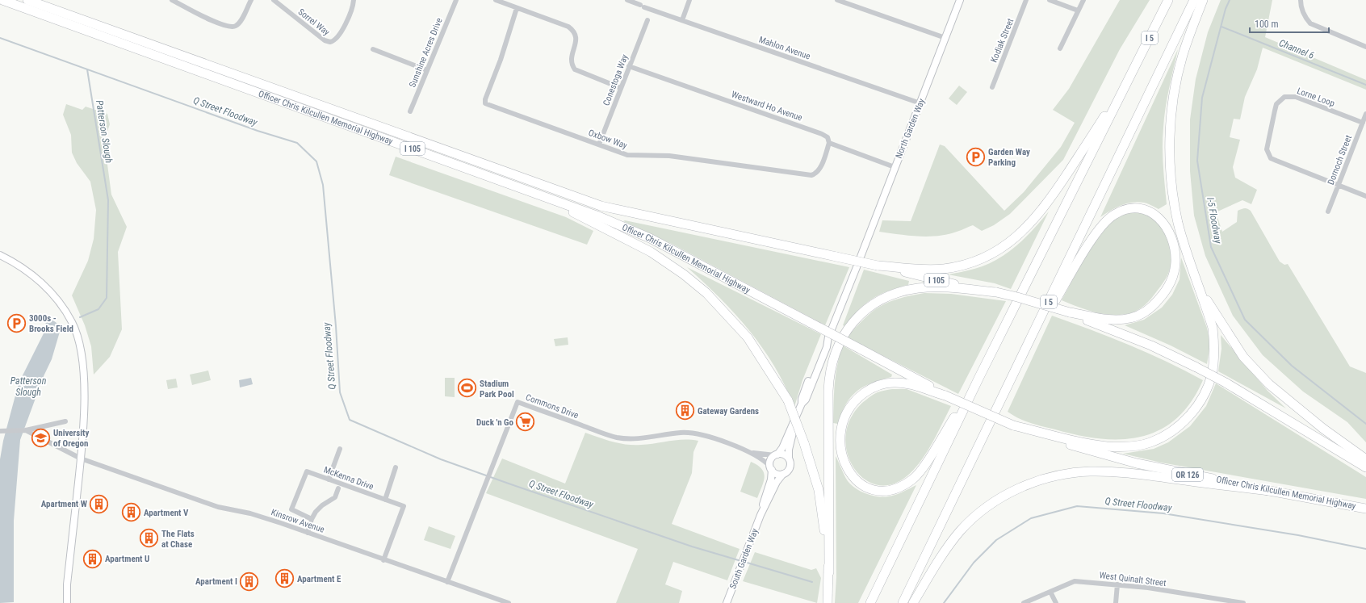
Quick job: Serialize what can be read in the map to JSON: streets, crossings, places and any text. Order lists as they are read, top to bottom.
{
  "streets": {
    "highway": [
      "I 5",
      "Officer Chris Kilcullen Memorial Highway",
      "I 105",
      "OR 126"
    ],
    "street": [
      "Sorrel Way",
      "Kodiak Street",
      "Mahlon Avenue",
      "Sunshine Acres Drive",
      "Conestoga Way",
      "Lorne Loop",
      "Westward Ho Avenue",
      "North Garden Way",
      "Oxbow Way",
      "Dornoch Street",
      "Commons Drive",
      "McKenna Drive",
      "Kinsrow Avenue",
      "South Garden Way",
      "West Quinalt Street"
    ]
  },
  "crossings": [
    ["Mahlon Avenue", "North Garden Way"],
    ["Conestoga Way", "Westward Ho Avenue"],
    ["Conestoga Way", "Oxbow Way"],
    ["Lorne Loop", "Dornoch Street"],
    ["Westward Ho Avenue", "North Garden Way"],
    ["Westward Ho Avenue", "Oxbow Way"],
    ["Commons Drive", "Kinsrow Avenue"],
    ["Commons Drive", "South Garden Way"],
    ["McKenna Drive", "Kinsrow Avenue"]
  ],
  "water": [
    "Channel 6",
    "Q Street Floodway",
    "Patterson Slough",
    "I-5 Floodway"
  ],
  "places": {
    "parking": ["Garden Way Parking", "3000s - Brooks Field"],
    "sports": ["Stadium Park Pool"],
    "building": [
      "Gateway Gardens",
      "Apartment W",
      "Apartment V",
      "The Flats at Chase",
      "Apartment U",
      "Apartment E",
      "Apartment I"
    ],
    "supermarket": ["Duck 'n Go"],
    "school or university": ["University of Oregon"]
  },
  "scale_bar": "100 m"
}
